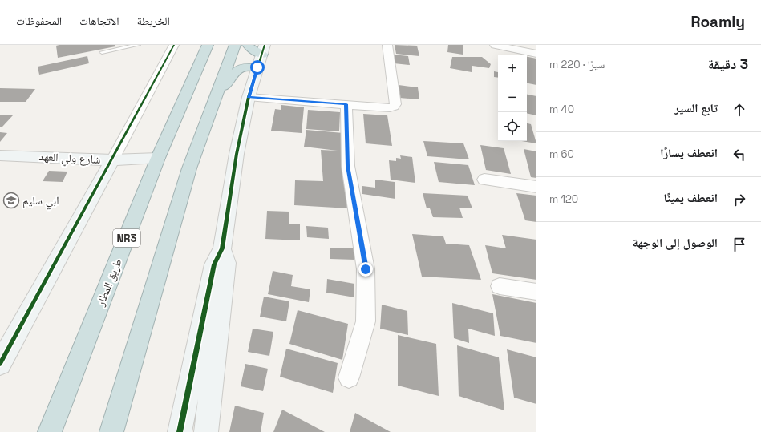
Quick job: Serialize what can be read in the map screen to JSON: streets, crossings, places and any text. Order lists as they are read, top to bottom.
{
  "streets": {
    "highway": ["NR3", "طريق المطار"],
    "street": ["شارع ولي العهد"]
  },
  "crossings": [
    ["شارع ولي العهد", "طريق المطار"]
  ],
  "places": {
    "school or university": ["ابي سليم"]
  },
  "page": {
    "header": "Roamly",
    "nav": ["الخريطة", "الاتجاهات", "المحفوظات"],
    "heading": ["3 دقيقة", "سيرًا · 220 m"],
    "map_buttons": ["+", "−"],
    "list": [
      ["تابع السير", "40 m"],
      ["انعطف يسارًا", "60 m"],
      ["انعطف يمينًا", "120 m"],
      "الوصول إلى الوجهة"
    ]
  }
}
